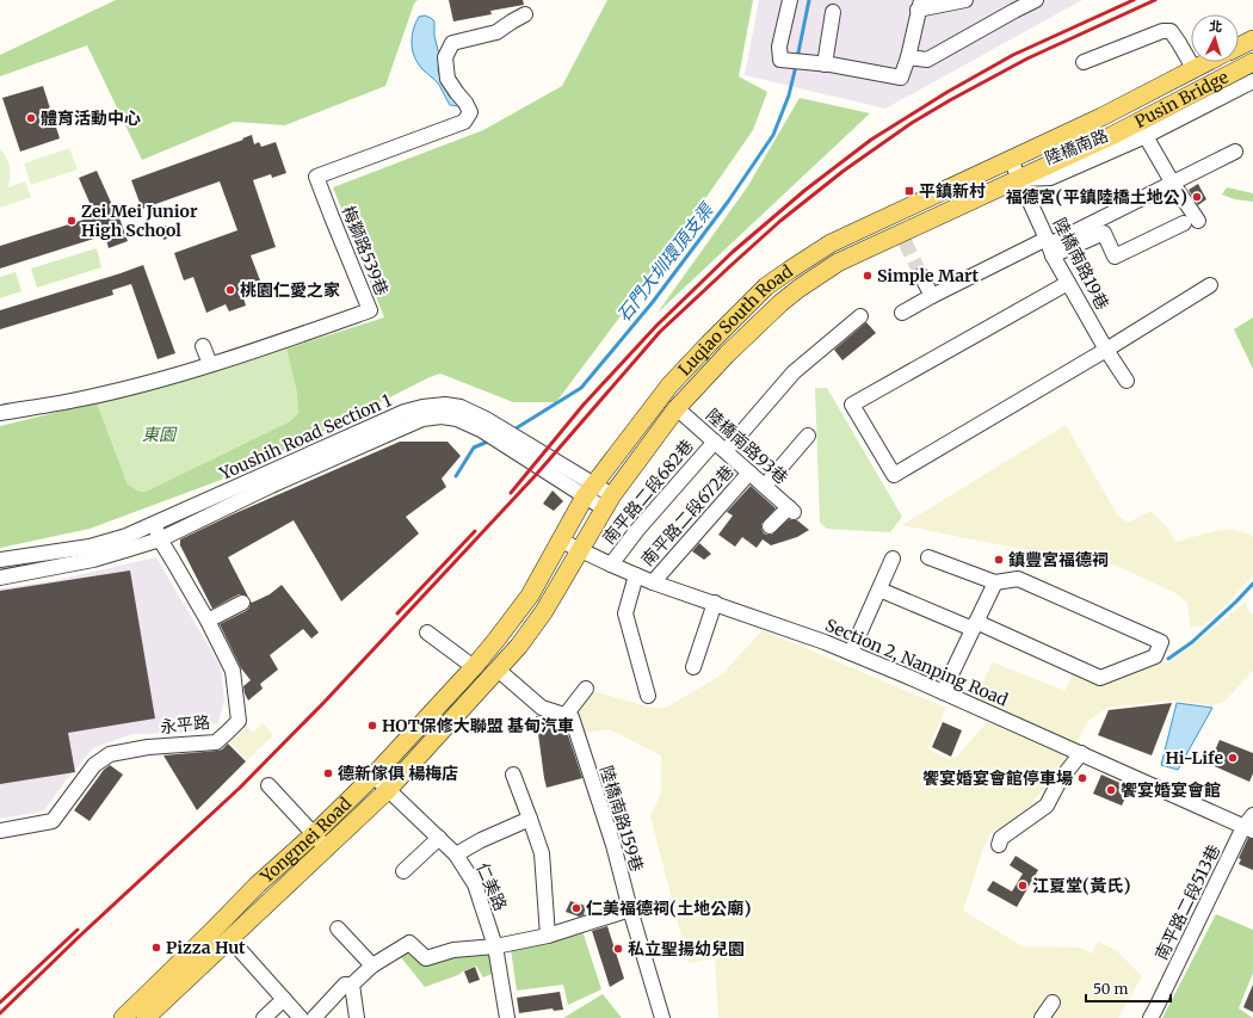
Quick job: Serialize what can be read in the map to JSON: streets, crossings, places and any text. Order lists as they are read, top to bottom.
{
  "streets": {
    "main road": ["Pusin Bridge", "Luqiao South Road", "Yongmei Road"],
    "street": [
      "陸橋南路",
      "梅獅路539巷",
      "陸橋南路19巷",
      "Youshih Road Section 1",
      "陸橋南路93巷",
      "南平路二段682巷",
      "南平路二段672巷",
      "Section 2, Nanping Road",
      "永平路",
      "陸橋南路159巷",
      "仁美路",
      "南平路二段513巷"
    ]
  },
  "crossings": [
    ["Pusin Bridge", "Luqiao South Road"],
    ["陸橋南路", "陸橋南路19巷"],
    ["陸橋南路", "Luqiao South Road"],
    ["陸橋南路19巷", "Luqiao South Road"],
    ["Luqiao South Road", "Youshih Road Section 1"],
    ["Luqiao South Road", "陸橋南路93巷"],
    ["Luqiao South Road", "Section 2, Nanping Road"],
    ["Luqiao South Road", "Yongmei Road"],
    ["Youshih Road Section 1", "永平路"],
    ["陸橋南路93巷", "南平路二段682巷"],
    ["陸橋南路93巷", "南平路二段672巷"],
    ["南平路二段682巷", "Section 2, Nanping Road"],
    ["南平路二段672巷", "Section 2, Nanping Road"],
    ["Section 2, Nanping Road", "南平路二段513巷"],
    ["Yongmei Road", "仁美路"]
  ],
  "water": ["石門大圳環頂支渠"],
  "parks": ["東園"],
  "places": {
    "other": [
      "體育活動中心",
      "福德宮(平鎮陸橋土地公)",
      "Zei Mei Junior High School",
      "Simple Mart",
      "桃園仁愛之家",
      "鎮豐宮福德祠",
      "HOT保修大聯盟 基甸汽車",
      "Hi-Life",
      "德新傢俱 楊梅店",
      "饗宴婚宴會館停車場",
      "饗宴婚宴會館",
      "江夏堂(黃氏)",
      "仁美福德祠(土地公廟)",
      "Pizza Hut",
      "私立聖揚幼兒園"
    ],
    "transit": ["平鎮新村"]
  },
  "scale_bar": "50 m",
  "north": "top"
}
